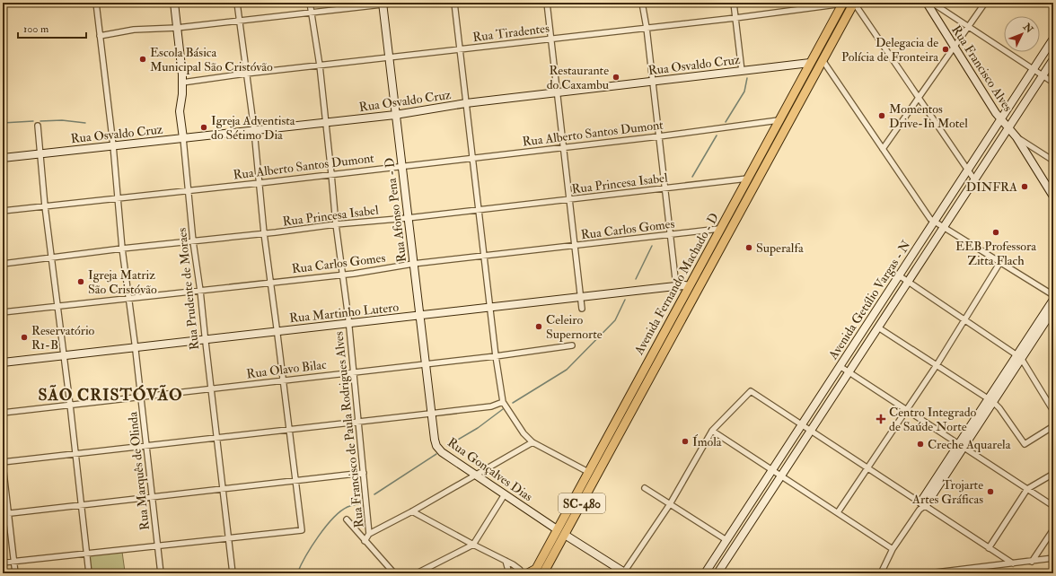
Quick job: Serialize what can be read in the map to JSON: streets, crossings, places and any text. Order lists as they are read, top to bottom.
{
  "streets": {
    "main road": ["Avenida Fernando Machado - D", "SC-480"],
    "street": [
      "Rua Tiradentes",
      "Rua Osvaldo Cruz",
      "Rua Francisco Alves",
      "Rua Alberto Santos Dumont",
      "Rua Princesa Isabel",
      "Rua Afonso Pena - D",
      "Rua Carlos Gomes",
      "Rua Prudente de Moraes",
      "Avenida Getúlio Vargas - N",
      "Rua Martinho Lutero",
      "Rua Olavo Bilac",
      "Rua Francisco de Paula Rodrigues Alves",
      "Rua Gonçalves Dias",
      "Rua Marquês de Olinda"
    ]
  },
  "crossings": [
    ["Rua Tiradentes", "Rua Afonso Pena - D"],
    ["Rua Tiradentes", "Avenida Fernando Machado - D"],
    ["Rua Tiradentes", "Rua Prudente de Moraes"],
    ["Rua Tiradentes", "Rua Francisco de Paula Rodrigues Alves"],
    ["Rua Osvaldo Cruz", "Rua Afonso Pena - D"],
    ["Rua Osvaldo Cruz", "Avenida Fernando Machado - D"],
    ["Rua Osvaldo Cruz", "Rua Prudente de Moraes"],
    ["Rua Osvaldo Cruz", "Rua Francisco de Paula Rodrigues Alves"],
    ["Rua Osvaldo Cruz", "Rua Marquês de Olinda"],
    ["Rua Francisco Alves", "Avenida Getúlio Vargas - N"],
    ["Rua Alberto Santos Dumont", "Rua Afonso Pena - D"],
    ["Rua Alberto Santos Dumont", "Avenida Fernando Machado - D"],
    ["Rua Alberto Santos Dumont", "Rua Prudente de Moraes"],
    ["Rua Alberto Santos Dumont", "Rua Francisco de Paula Rodrigues Alves"],
    ["Rua Alberto Santos Dumont", "Rua Marquês de Olinda"],
    ["Rua Princesa Isabel", "Rua Afonso Pena - D"],
    ["Rua Princesa Isabel", "Avenida Fernando Machado - D"],
    ["Rua Princesa Isabel", "Rua Prudente de Moraes"],
    ["Rua Princesa Isabel", "Rua Francisco de Paula Rodrigues Alves"],
    ["Rua Princesa Isabel", "Rua Marquês de Olinda"],
    ["Rua Afonso Pena - D", "Rua Carlos Gomes"],
    ["Rua Afonso Pena - D", "Rua Martinho Lutero"],
    ["Rua Afonso Pena - D", "Rua Olavo Bilac"],
    ["Rua Afonso Pena - D", "Rua Gonçalves Dias"],
    ["Rua Carlos Gomes", "Avenida Fernando Machado - D"],
    ["Rua Carlos Gomes", "Rua Prudente de Moraes"],
    ["Rua Carlos Gomes", "Rua Francisco de Paula Rodrigues Alves"],
    ["Rua Carlos Gomes", "Rua Marquês de Olinda"],
    ["Avenida Fernando Machado - D", "Rua Martinho Lutero"],
    ["Avenida Fernando Machado - D", "Rua Gonçalves Dias"],
    ["Rua Prudente de Moraes", "Rua Martinho Lutero"],
    ["Rua Prudente de Moraes", "Rua Olavo Bilac"],
    ["Rua Martinho Lutero", "Rua Francisco de Paula Rodrigues Alves"],
    ["Rua Martinho Lutero", "Rua Marquês de Olinda"],
    ["Rua Olavo Bilac", "Rua Francisco de Paula Rodrigues Alves"],
    ["Rua Olavo Bilac", "Rua Marquês de Olinda"]
  ],
  "districts": ["SÃO CRISTÓVÃO"],
  "places": {
    "other": [
      "Delegacia de Polícia de Fronteira",
      "Escola Básica Municipal São Cristóvão",
      "Restaurante do Caxambu",
      "Momentos Drive-In Motel",
      "Igreja Adventista do Sétimo Dia",
      "DINFRA",
      "EEB Professora Zitta Flach",
      "Superalfa",
      "Igreja Matriz São Cristóvão",
      "Celeiro Supernorte",
      "Reservatório R1-B",
      "Ímola",
      "Creche Aquarela",
      "Trojarte Artes Gráficas"
    ],
    "health": ["Centro Integrado de Saúde Norte"]
  },
  "scale_bar": "100 m",
  "north": "top right"
}
